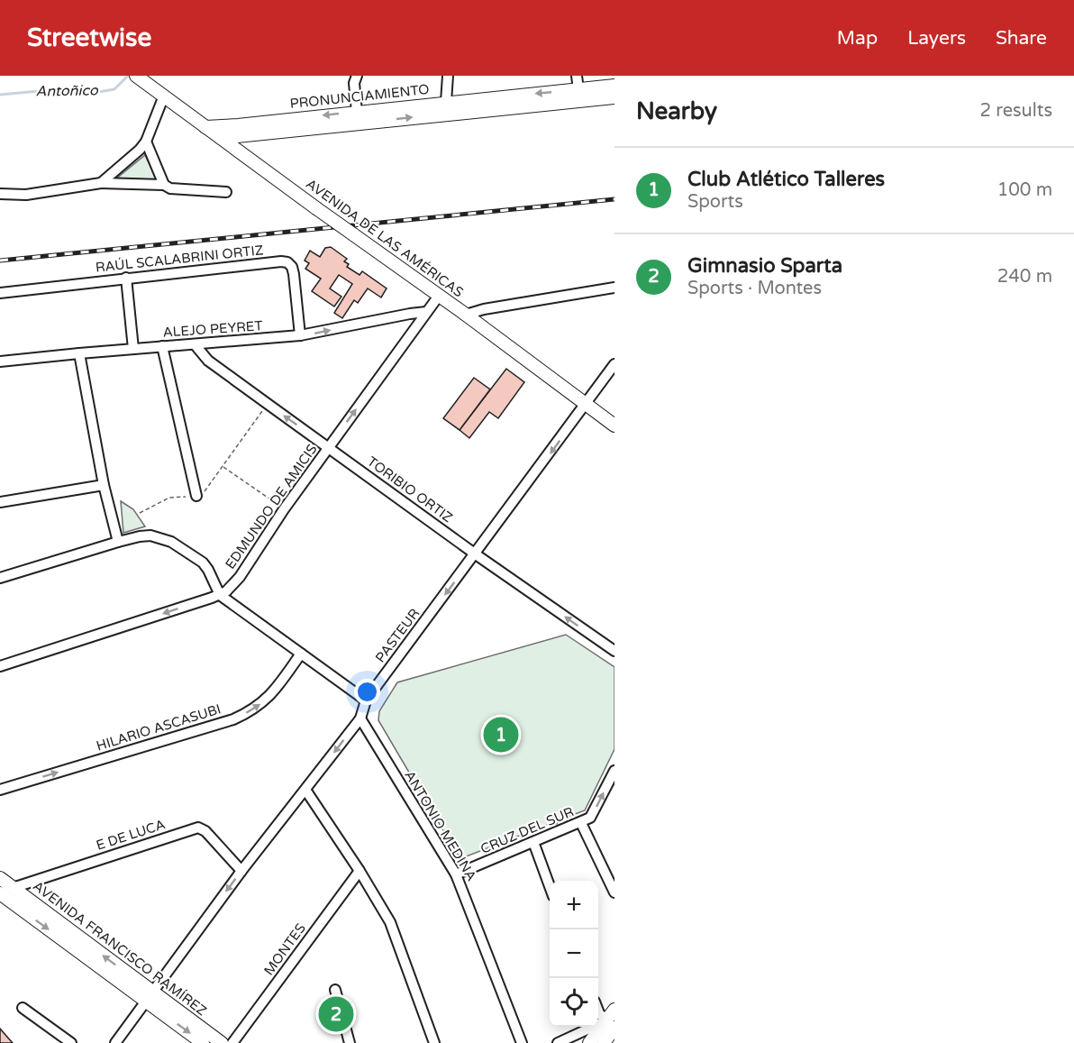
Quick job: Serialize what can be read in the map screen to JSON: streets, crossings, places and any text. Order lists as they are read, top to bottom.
{
  "streets": {
    "main road": ["PRONUNCIAMIENTO", "AVENIDA DE LAS AMÉRICAS", "AVENIDA FRANCISCO RAMÍREZ"],
    "street": [
      "RAÚL SCALABRINI ORTIZ",
      "ALEJO PEYRET",
      "TORIBIO ORTIZ",
      "EDMUNDO DE AMICIS",
      "PASTEUR",
      "HILARIO ASCASUBI",
      "ANTONIO MEDINA",
      "CRUZ DEL SUR",
      "E DE LUCA",
      "MONTES"
    ]
  },
  "crossings": [
    ["PRONUNCIAMIENTO", "AVENIDA DE LAS AMÉRICAS"],
    ["AVENIDA DE LAS AMÉRICAS", "EDMUNDO DE AMICIS"],
    ["AVENIDA DE LAS AMÉRICAS", "PASTEUR"],
    ["RAÚL SCALABRINI ORTIZ", "ALEJO PEYRET"],
    ["ALEJO PEYRET", "TORIBIO ORTIZ"],
    ["ALEJO PEYRET", "EDMUNDO DE AMICIS"],
    ["TORIBIO ORTIZ", "EDMUNDO DE AMICIS"],
    ["TORIBIO ORTIZ", "PASTEUR"],
    ["PASTEUR", "ANTONIO MEDINA"],
    ["PASTEUR", "E DE LUCA"],
    ["PASTEUR", "AVENIDA FRANCISCO RAMÍREZ"],
    ["ANTONIO MEDINA", "CRUZ DEL SUR"],
    ["E DE LUCA", "AVENIDA FRANCISCO RAMÍREZ"]
  ],
  "one_way": ["TORIBIO ORTIZ", "PASTEUR", "HILARIO ASCASUBI"],
  "water": ["Antoñico"],
  "page": {
    "header": "Streetwise",
    "nav": ["Map", "Layers", "Share"],
    "heading": ["Nearby", "2 results"],
    "list": [
      {
        "mark": "1",
        "name": "Club Atlético Talleres",
        "note": "Sports",
        "value": "100 m"
      },
      {
        "mark": "2",
        "name": "Gimnasio Sparta",
        "note": "Sports · Montes",
        "value": "240 m"
      }
    ],
    "pins": ["1", "2"],
    "map_buttons": ["+", "−"]
  }
}
